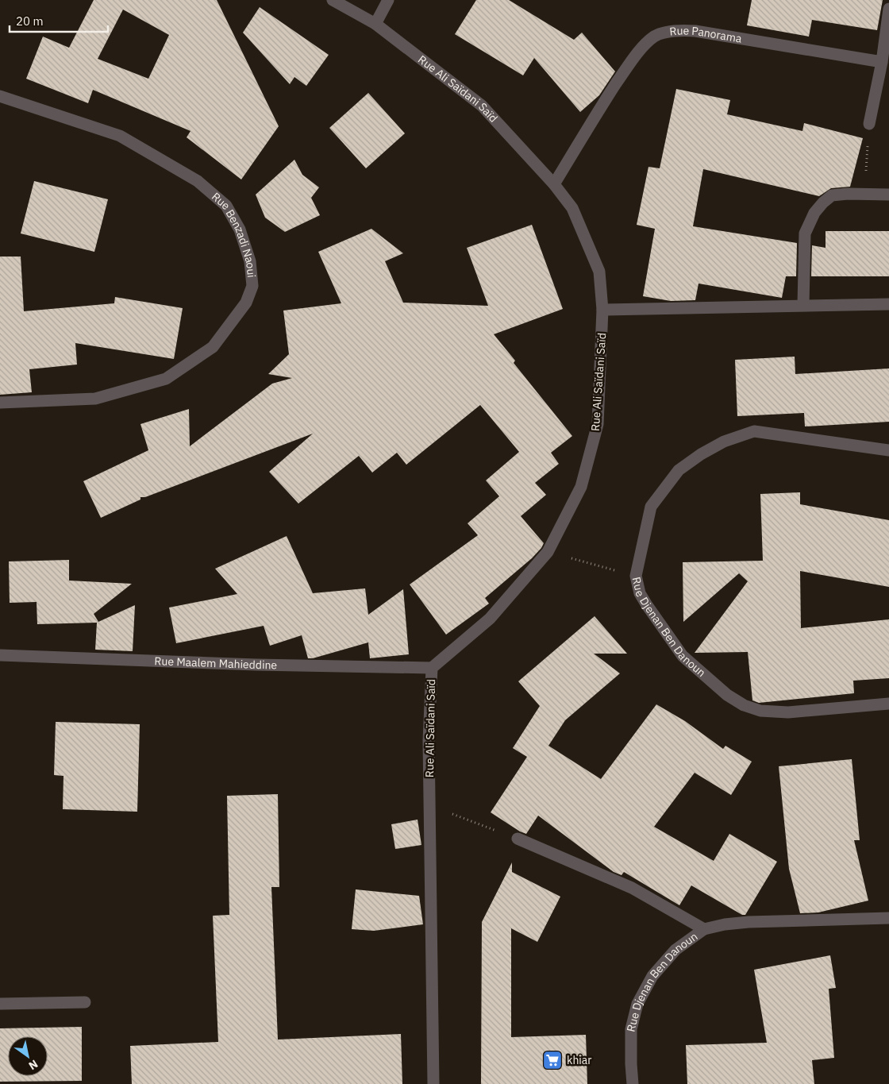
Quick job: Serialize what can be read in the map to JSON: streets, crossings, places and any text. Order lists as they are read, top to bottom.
{
  "streets": {
    "street": [
      "Rue Panorama",
      "Rue Ali Saïdani Saïd",
      "Rue Benzadi Naoui",
      "Rue Djenan Ben Danoun",
      "Rue Maalem Mahieddine"
    ]
  },
  "crossings": [
    ["Rue Panorama", "Rue Ali Saïdani Saïd"],
    ["Rue Ali Saïdani Saïd", "Rue Maalem Mahieddine"]
  ],
  "places": {
    "supermarket": ["khiar"]
  },
  "scale_bar": "20 m",
  "north": "bottom right"
}
